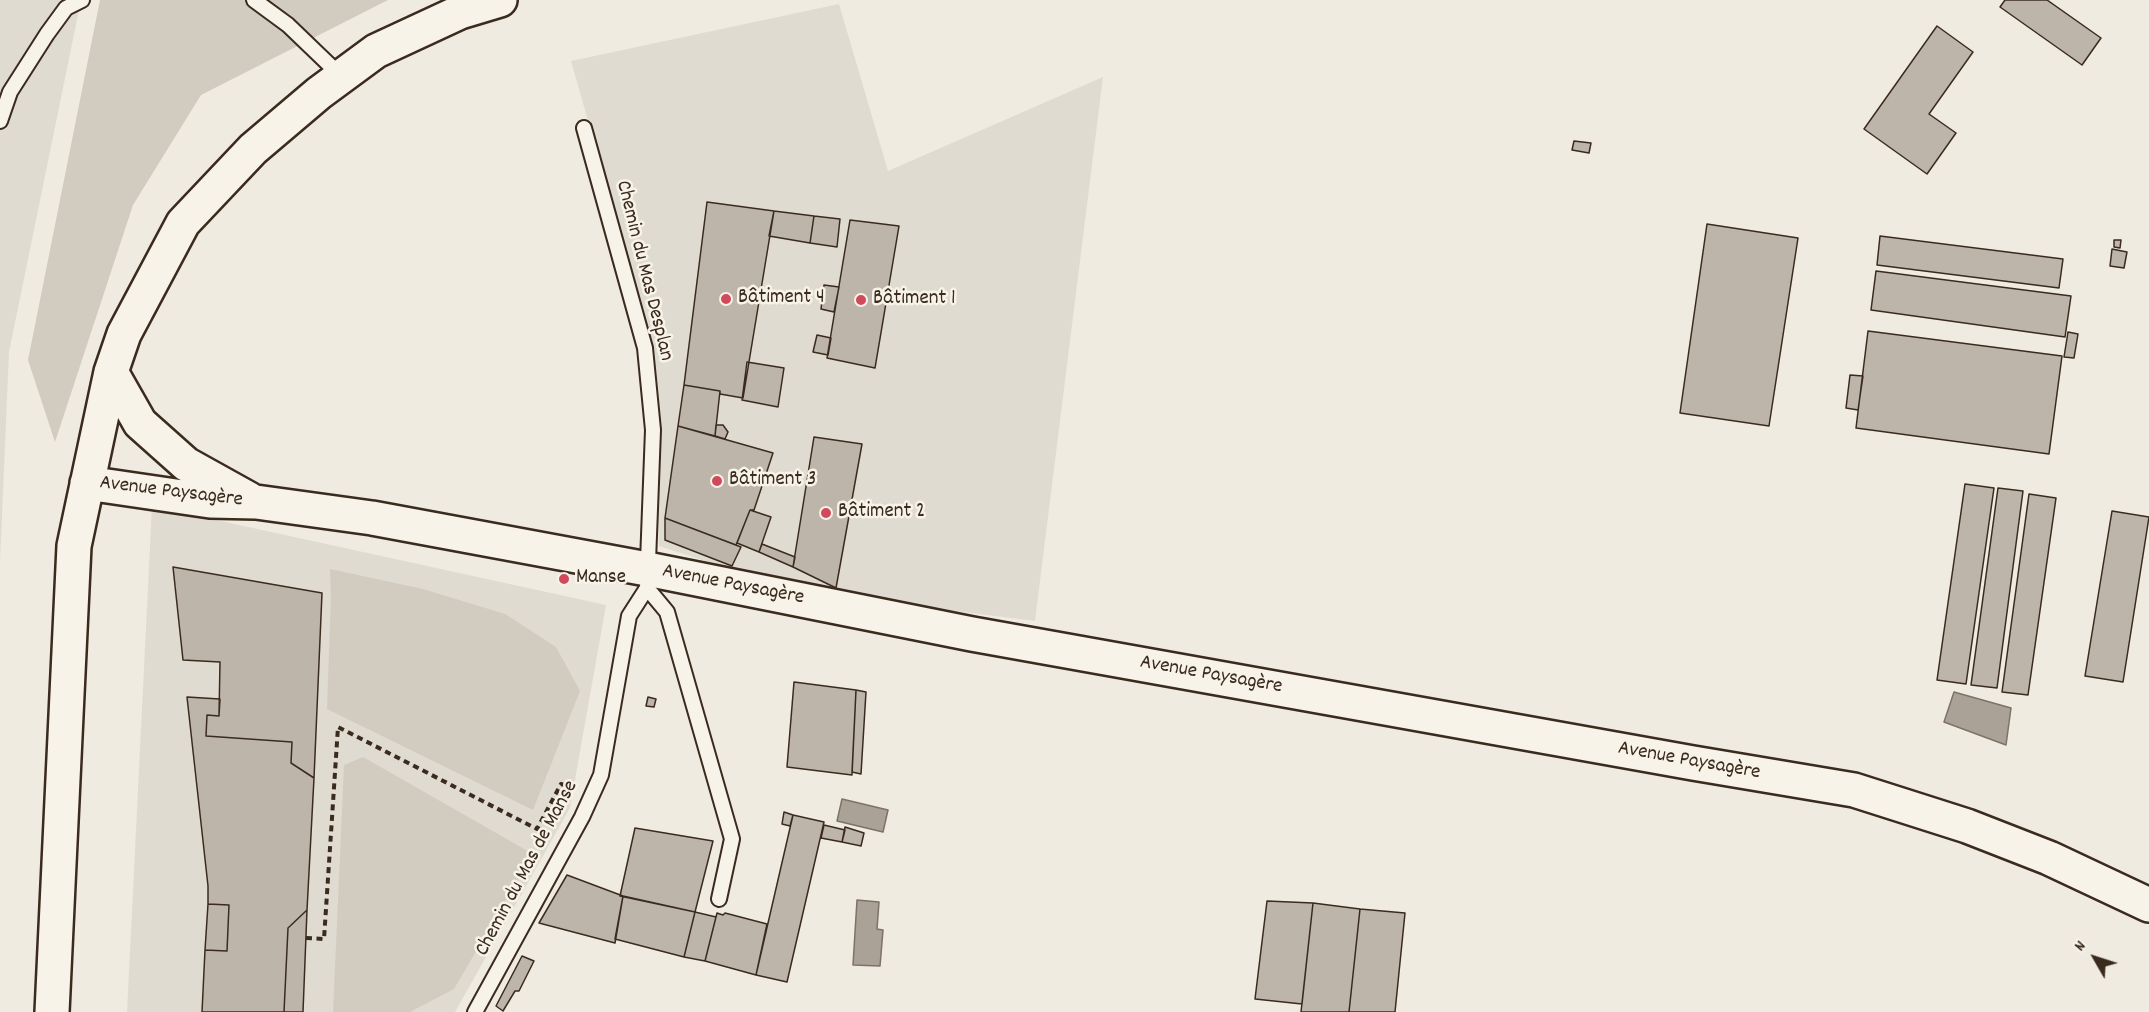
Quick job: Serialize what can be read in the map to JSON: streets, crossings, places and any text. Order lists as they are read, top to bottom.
{
  "streets": {
    "street": ["Avenue Paysagère"],
    "lane": ["Chemin du Mas Desplan", "Chemin du Mas de Manse"]
  },
  "crossings": [
    ["Chemin du Mas Desplan", "Avenue Paysagère"],
    ["Chemin du Mas Desplan", "Chemin du Mas de Manse"],
    ["Avenue Paysagère", "Chemin du Mas de Manse"]
  ],
  "places": [
    "Bâtiment 4",
    "Bâtiment 1",
    "Bâtiment 3",
    "Bâtiment 2",
    "Manse"
  ],
  "north": "top left"
}
